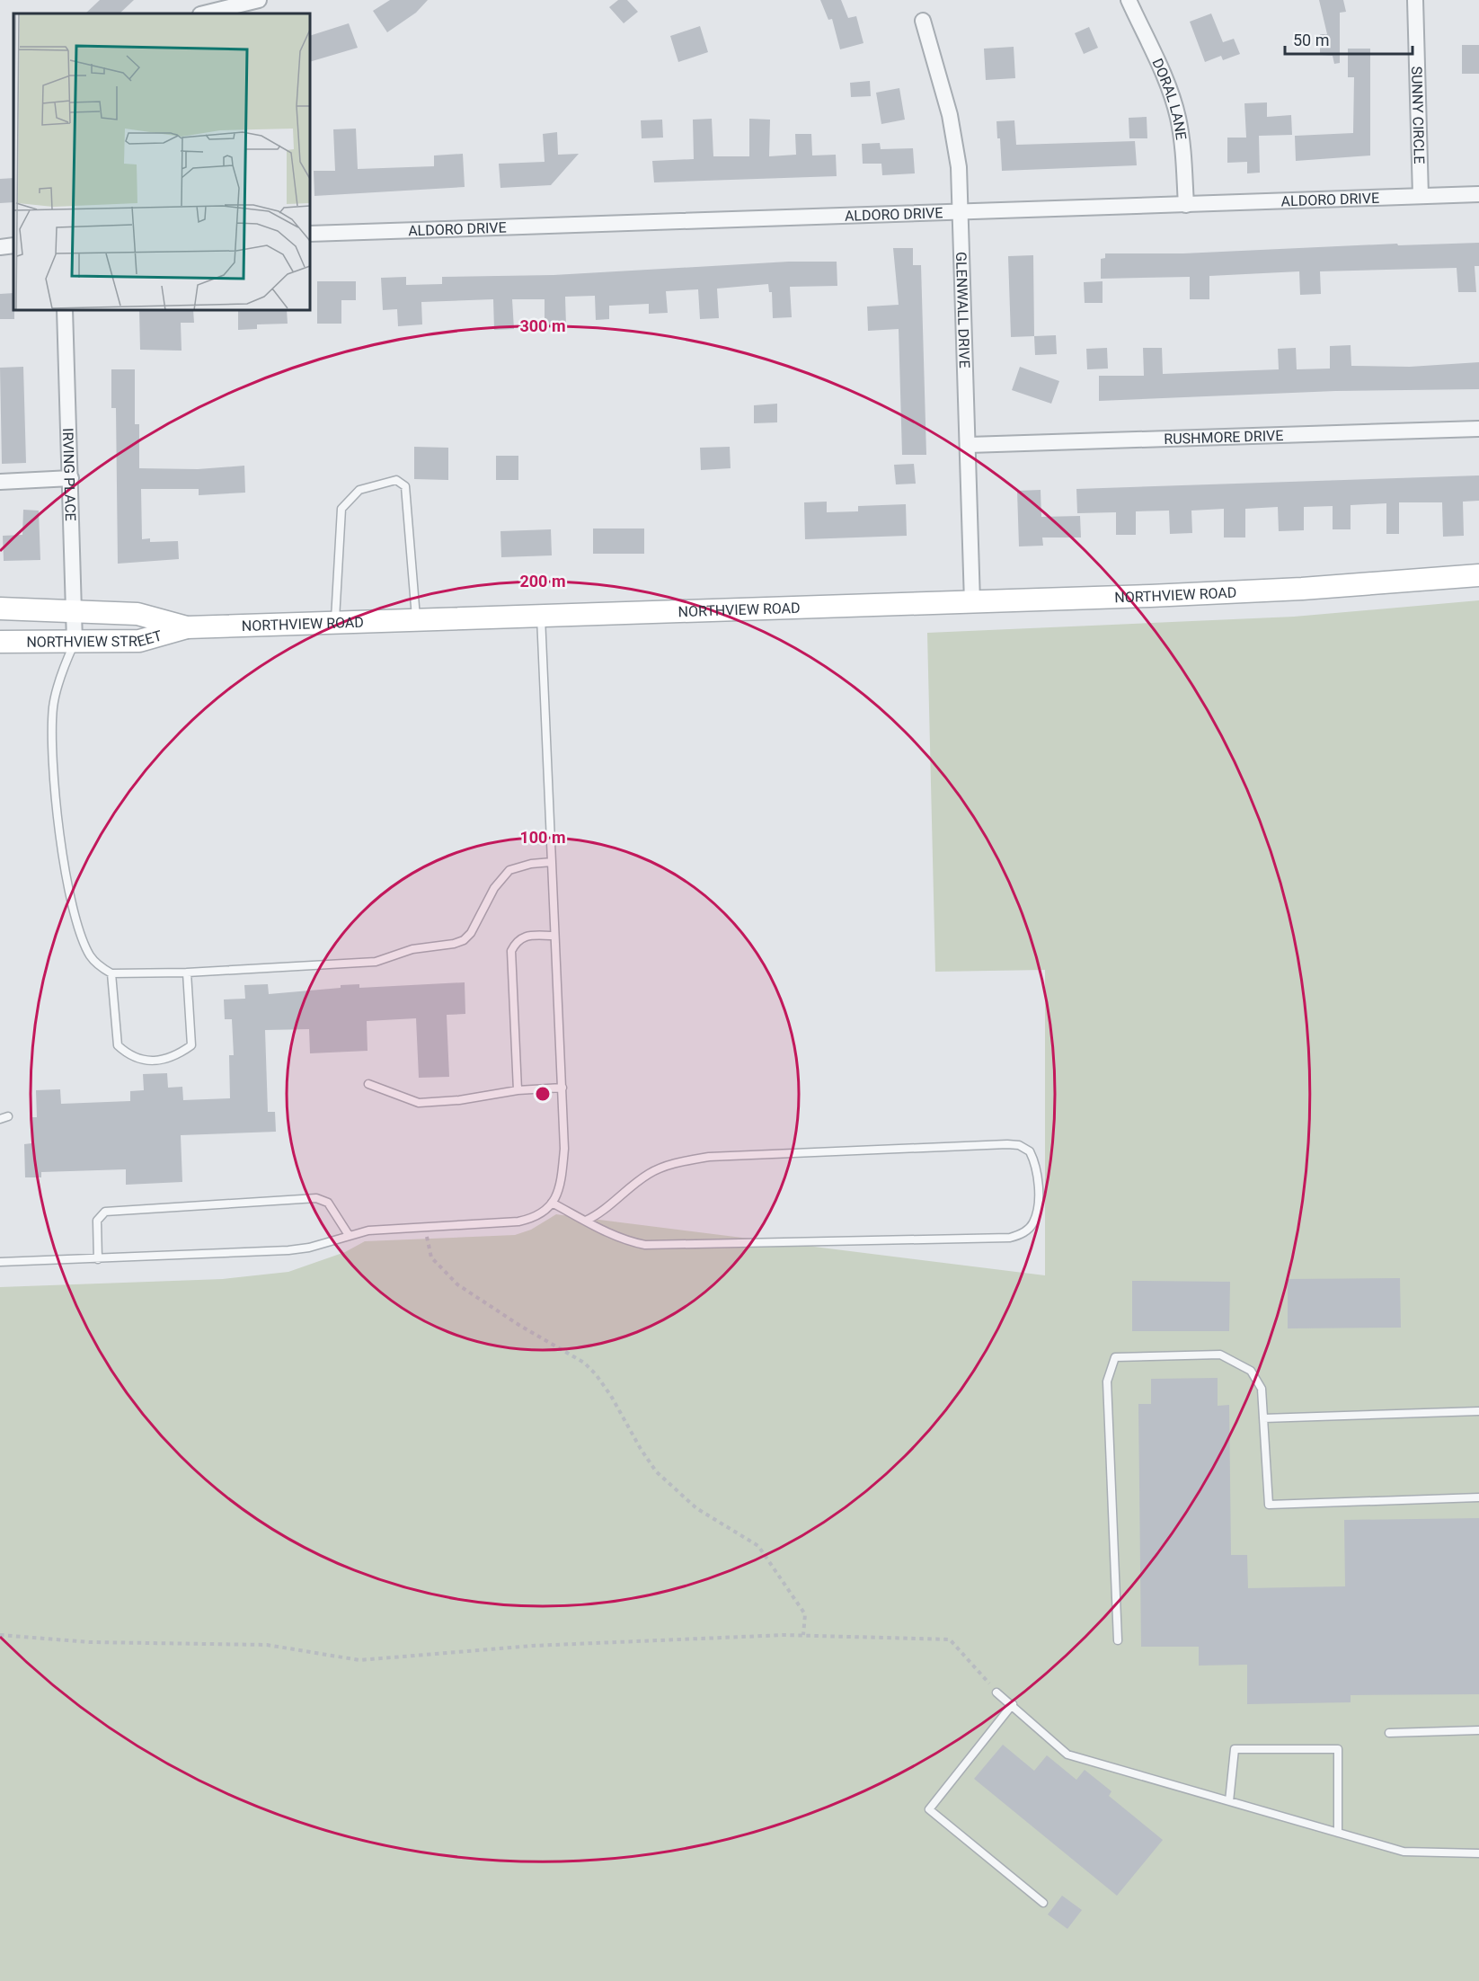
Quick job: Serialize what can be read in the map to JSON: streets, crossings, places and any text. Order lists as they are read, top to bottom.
{
  "streets": {
    "street": [
      "DORAL LANE",
      "SUNNY CIRCLE",
      "ALDORO DRIVE",
      "GLENWALL DRIVE",
      "RUSHMORE DRIVE",
      "IRVING PLACE",
      "NORTHVIEW ROAD",
      "NORTHVIEW STREET"
    ]
  },
  "crossings": [
    ["DORAL LANE", "ALDORO DRIVE"],
    ["SUNNY CIRCLE", "ALDORO DRIVE"],
    ["ALDORO DRIVE", "GLENWALL DRIVE"],
    ["GLENWALL DRIVE", "RUSHMORE DRIVE"],
    ["GLENWALL DRIVE", "NORTHVIEW ROAD"],
    ["IRVING PLACE", "NORTHVIEW ROAD"],
    ["IRVING PLACE", "NORTHVIEW STREET"],
    ["NORTHVIEW ROAD", "NORTHVIEW STREET"]
  ],
  "scale_bar": "50 m",
  "rings": ["300 m", "200 m", "100 m"]
}
